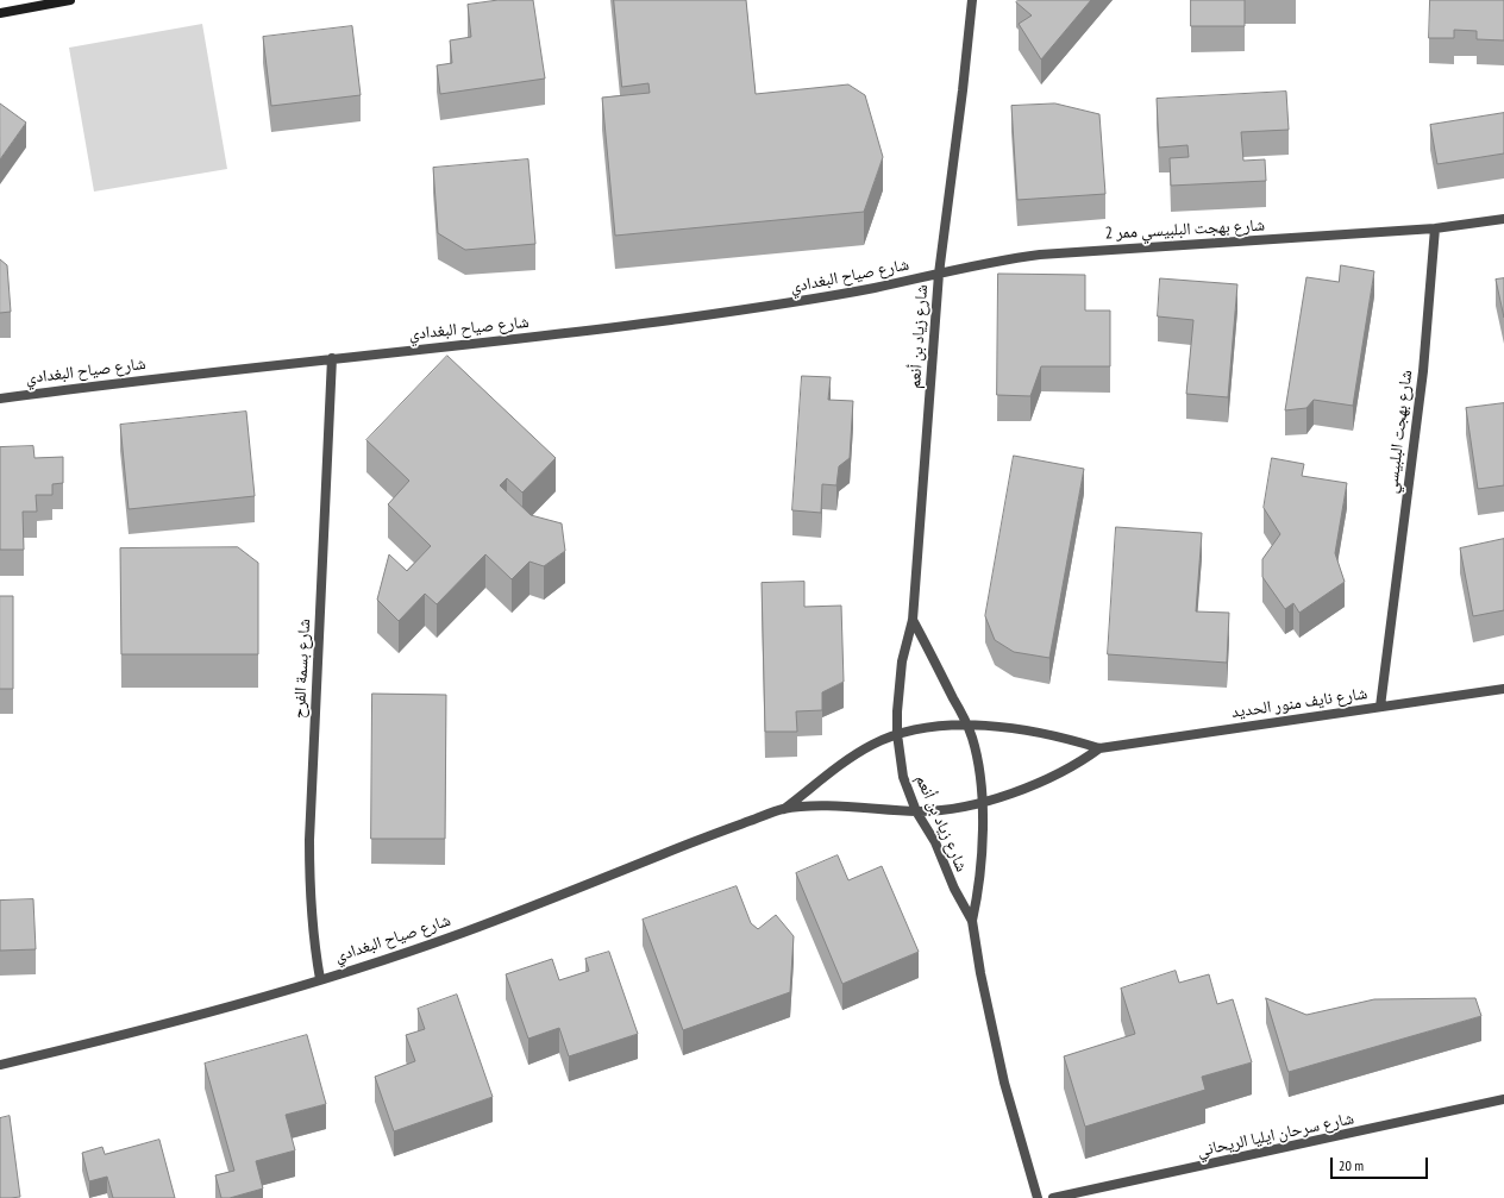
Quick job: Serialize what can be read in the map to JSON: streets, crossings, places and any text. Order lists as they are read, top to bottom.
{
  "streets": {
    "street": [
      "شارع بهجت البلبيسي ممر 2",
      "شارع صياح البغدادي",
      "شارع زياد بن أنعم",
      "شارع بهجت البلبيسي",
      "شارع بسمة الفرح",
      "شارع نايف منور الحديد",
      "شارع سرحان ايليا الريحاني"
    ]
  },
  "crossings": [
    ["شارع بهجت البلبيسي ممر 2", "شارع صياح البغدادي"],
    ["شارع بهجت البلبيسي ممر 2", "شارع زياد بن أنعم"],
    ["شارع بهجت البلبيسي ممر 2", "شارع بهجت البلبيسي"],
    ["شارع صياح البغدادي", "شارع زياد بن أنعم"],
    ["شارع صياح البغدادي", "شارع بسمة الفرح"],
    ["شارع صياح البغدادي", "شارع نايف منور الحديد"],
    ["شارع زياد بن أنعم", "شارع نايف منور الحديد"],
    ["شارع بهجت البلبيسي", "شارع نايف منور الحديد"]
  ],
  "scale_bar": "20 m"
}
